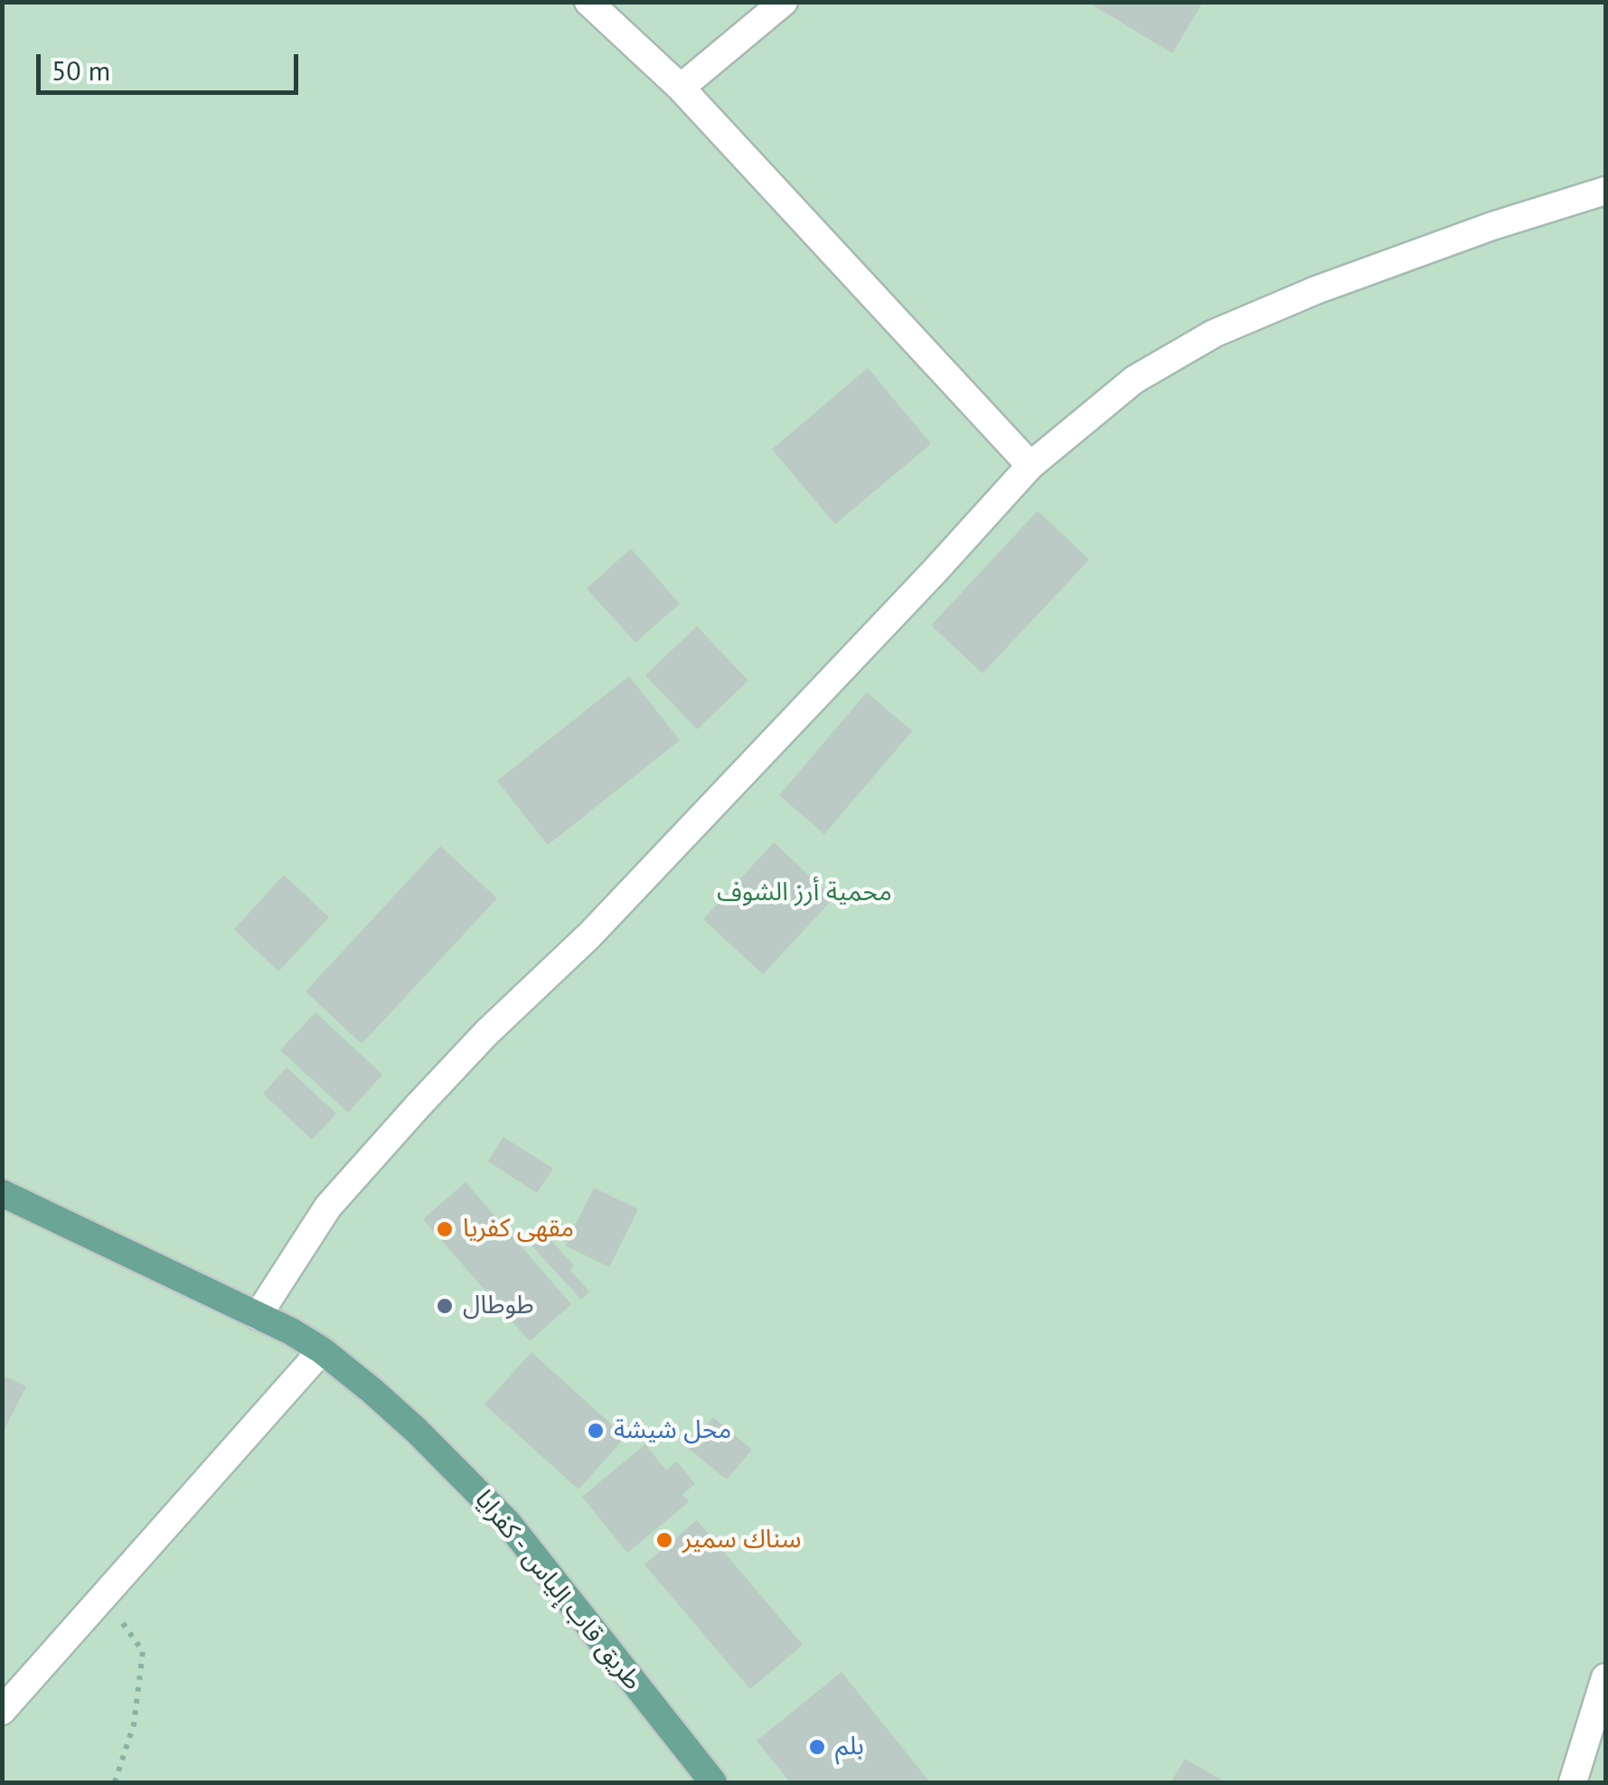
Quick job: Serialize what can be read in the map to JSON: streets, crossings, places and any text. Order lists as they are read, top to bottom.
{
  "streets": {
    "main road": ["طريق قاب إلياس - كفرايا"]
  },
  "parks": ["محمية أرز الشوف"],
  "places": [
    "مقهى كفريا",
    "طوطال",
    "محل شيشة",
    "سناك سمير",
    "بلم"
  ],
  "scale_bar": "50 m"
}
